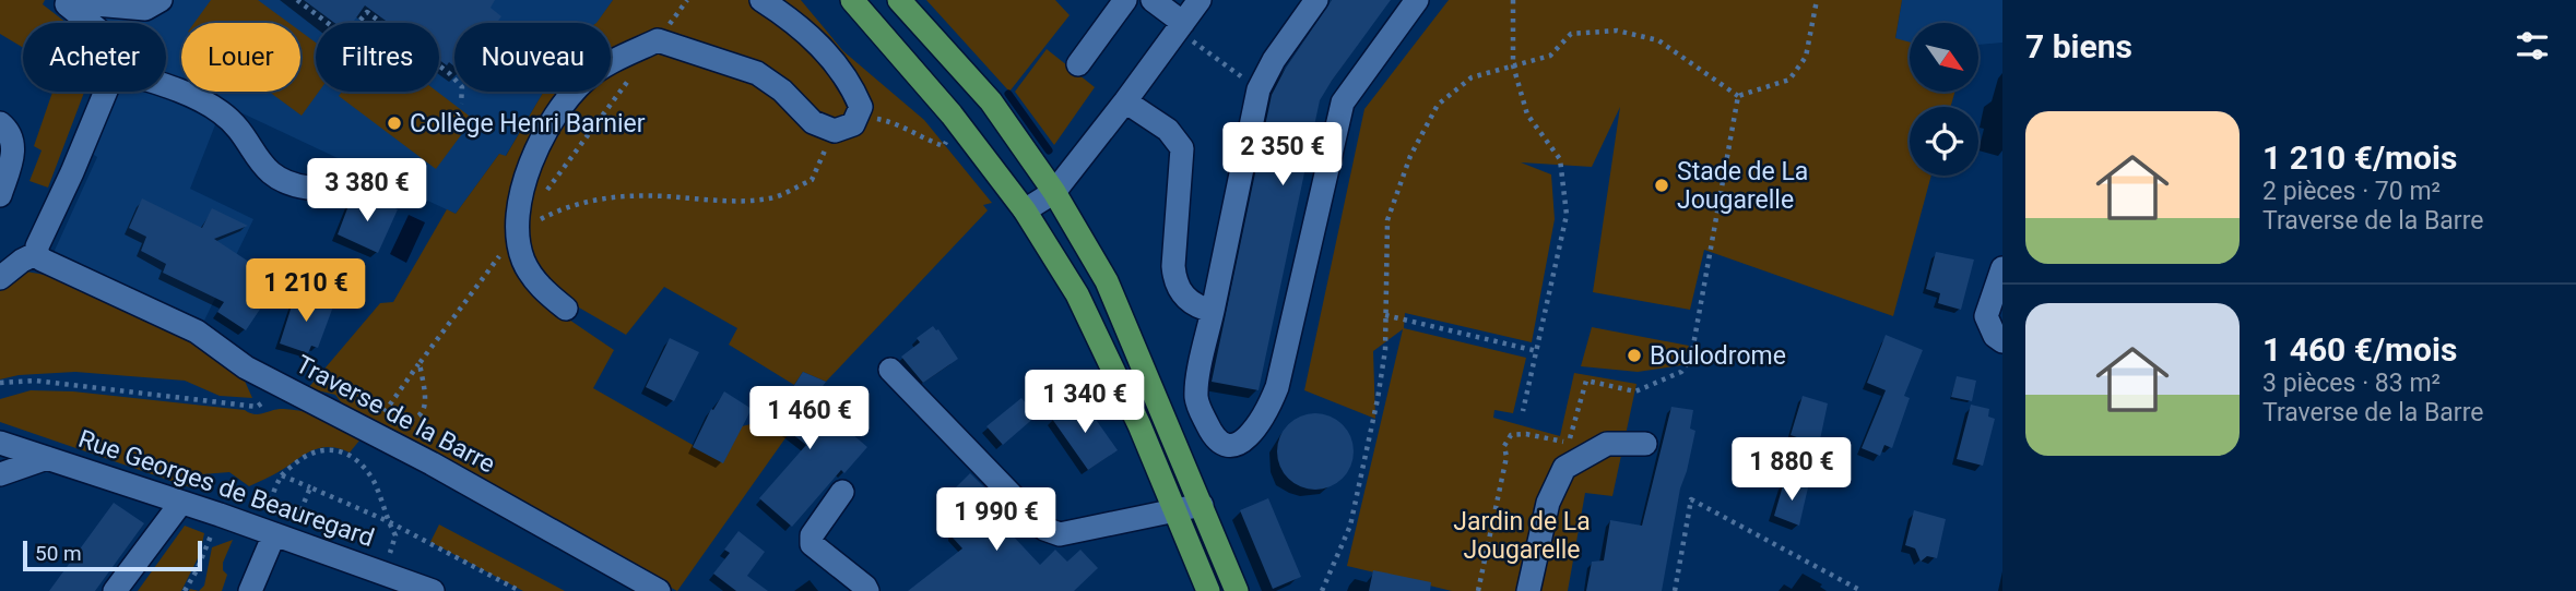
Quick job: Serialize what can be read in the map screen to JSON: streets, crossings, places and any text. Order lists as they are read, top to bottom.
{
  "streets": {
    "street": ["Traverse de la Barre", "Rue Georges de Beauregard"]
  },
  "parks": ["Jardin de La Jougarelle"],
  "places": ["Collège Henri Barnier", "Stade de La Jougarelle", "Boulodrome"],
  "scale_bar": "50 m",
  "north": "bottom right",
  "page": {
    "heading": "7 biens",
    "chip": [
      "Acheter",
      "Louer",
      "Filtres",
      "Nouveau"
    ],
    "list": [
      {
        "name": "1 210 €/mois",
        "note": "2 pièces · 70 m² · Traverse de la Barre"
      },
      {
        "name": "1 460 €/mois",
        "note": "3 pièces · 83 m² · Traverse de la Barre"
      }
    ],
    "price": [
      "2 350 €",
      "3 380 €",
      "1 210 €",
      "1 340 €",
      "1 460 €",
      "1 880 €",
      "1 990 €"
    ],
    "scale": "50 m"
  }
}
